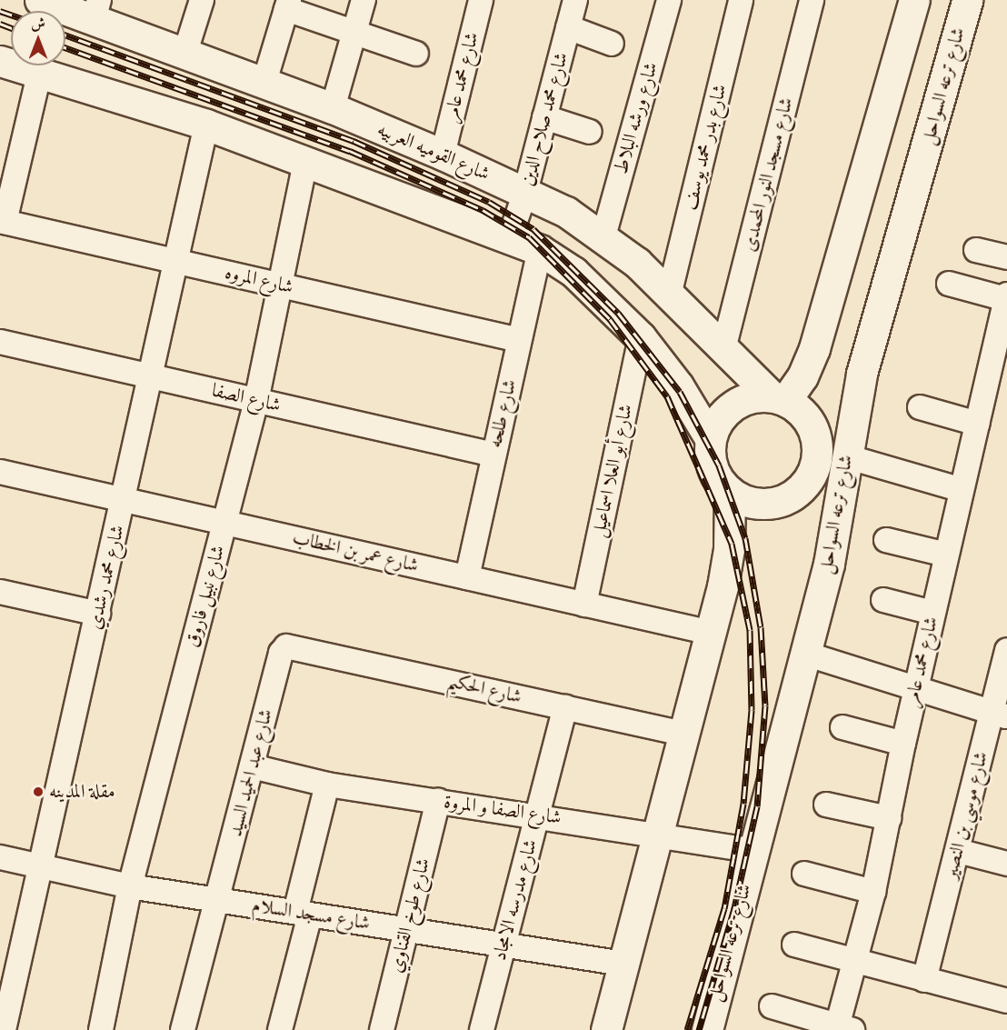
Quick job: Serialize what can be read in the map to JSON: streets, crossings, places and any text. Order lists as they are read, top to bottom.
{
  "streets": {
    "main road": ["شارع ترعه السواحل", "شارع القوميه العربيه"],
    "street": [
      "شارع محمد عامر",
      "شارع ورشه البلاط",
      "شارع محمد صلاح الدين",
      "شارع بدر محمد يوسف",
      "شارع مسجد النور المحمدى",
      "شارع المروه",
      "شارع الصفا",
      "شارع طلحه",
      "شارع أبو العلا اسماعيل",
      "شارع عمر بن الخطاب",
      "شارع محمد رشدي",
      "شارع نبيل فاروق",
      "شارع الحكيم",
      "شارع عبد الحميد السيد",
      "شارع الصفا و المروة",
      "شارع موسي بن النصير",
      "شارع مدرسه الامجاد",
      "شارع مسجد السلام",
      "شارع طوخ القناوي"
    ]
  },
  "crossings": [
    ["شارع محمد عامر", "شارع القوميه العربيه"],
    ["شارع ترعه السواحل", "شارع الصفا و المروة"],
    ["شارع ورشه البلاط", "شارع القوميه العربيه"],
    ["شارع محمد صلاح الدين", "شارع القوميه العربيه"],
    ["شارع بدر محمد يوسف", "شارع القوميه العربيه"],
    ["شارع القوميه العربيه", "شارع مسجد النور المحمدى"],
    ["شارع المروه", "شارع طلحه"],
    ["شارع المروه", "شارع محمد رشدي"],
    ["شارع المروه", "شارع نبيل فاروق"],
    ["شارع الصفا", "شارع طلحه"],
    ["شارع الصفا", "شارع محمد رشدي"],
    ["شارع الصفا", "شارع نبيل فاروق"],
    ["شارع طلحه", "شارع عمر بن الخطاب"],
    ["شارع أبو العلا اسماعيل", "شارع عمر بن الخطاب"],
    ["شارع عمر بن الخطاب", "شارع محمد رشدي"],
    ["شارع عمر بن الخطاب", "شارع نبيل فاروق"],
    ["شارع محمد رشدي", "شارع مسجد السلام"],
    ["شارع نبيل فاروق", "شارع مسجد السلام"],
    ["شارع الحكيم", "شارع عبد الحميد السيد"],
    ["شارع الحكيم", "شارع مدرسه الامجاد"],
    ["شارع عبد الحميد السيد", "شارع الصفا و المروة"],
    ["شارع عبد الحميد السيد", "شارع مسجد السلام"],
    ["شارع الصفا و المروة", "شارع مدرسه الامجاد"],
    ["شارع الصفا و المروة", "شارع طوخ القناوي"],
    ["شارع مدرسه الامجاد", "شارع مسجد السلام"],
    ["شارع مسجد السلام", "شارع طوخ القناوي"]
  ],
  "places": ["مقلة المدينه"],
  "north": "top"
}
